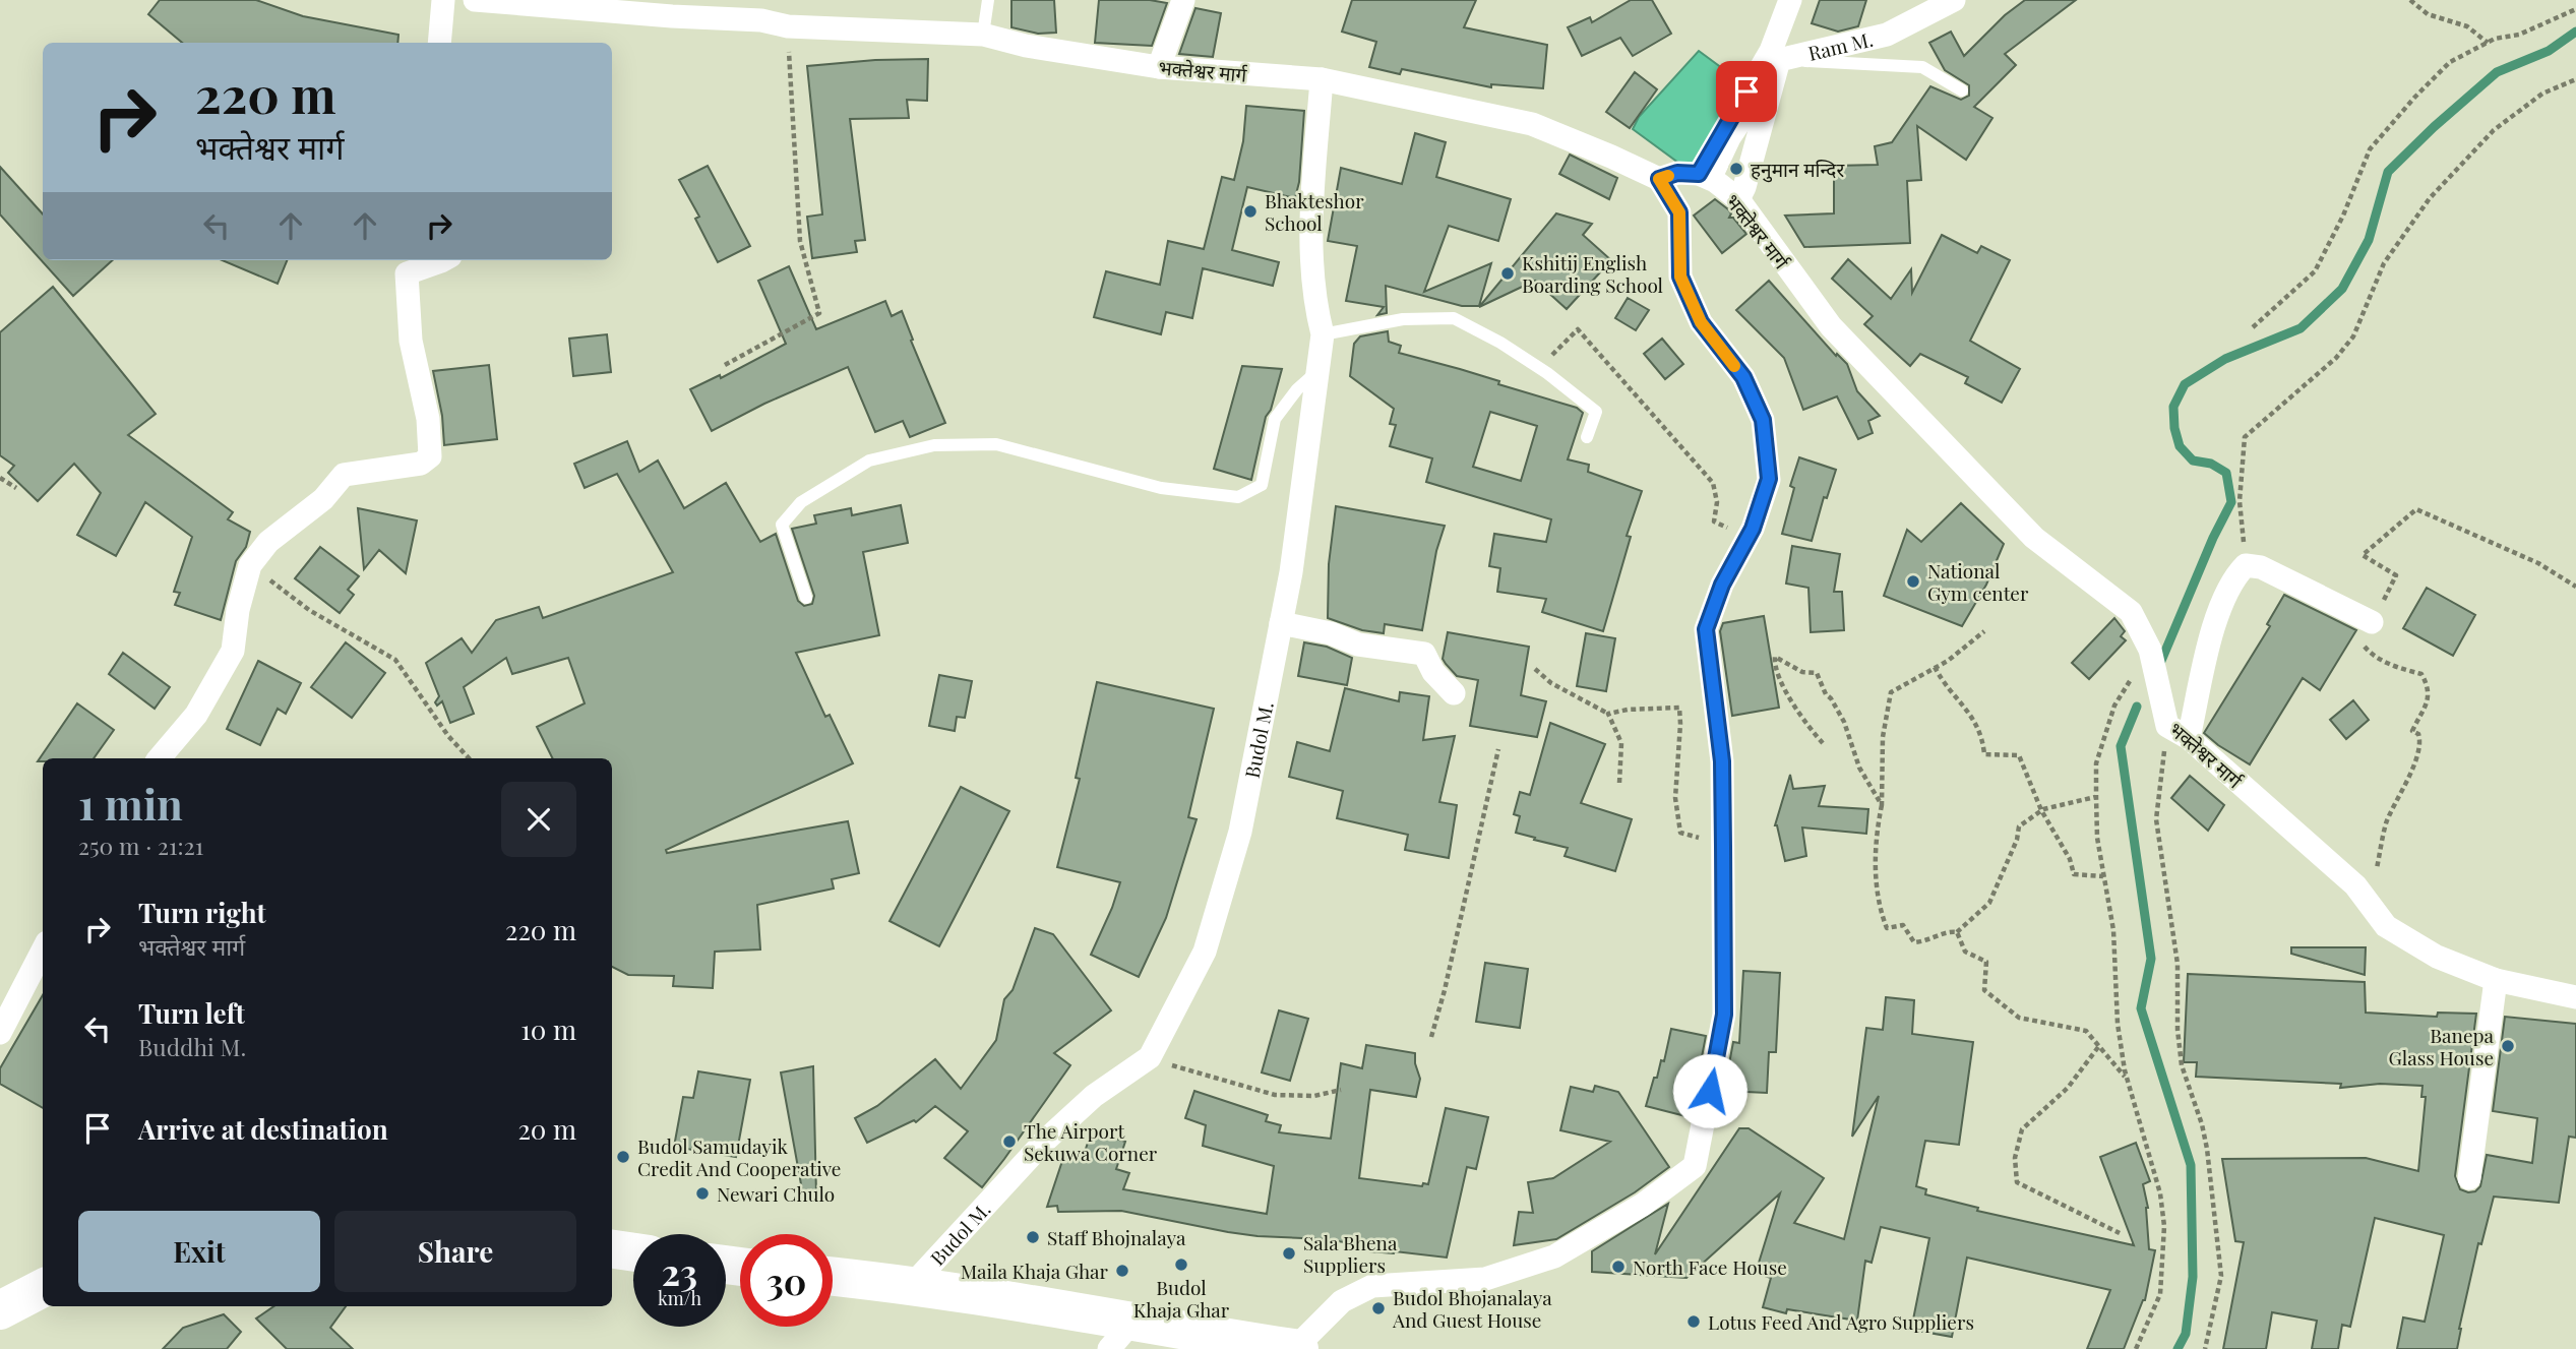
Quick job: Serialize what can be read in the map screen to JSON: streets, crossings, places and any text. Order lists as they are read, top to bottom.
{
  "streets": {
    "street": ["Ram M.", "भक्तेश्वर मार्ग", "Budol M."]
  },
  "crossings": [
    ["भक्तेश्वर मार्ग", "Budol M."]
  ],
  "places": [
    "हनुमान मन्दिर",
    "Bhakteshor School",
    "Kshitij English Boarding School",
    "National Gym center",
    "Banepa Glass House",
    "The Airport Sekuwa Corner",
    "Budol Samudayik Credit And Cooperative",
    "Newari Chulo",
    "Staff Bhojnalaya",
    "Sala Bhena Suppliers",
    "Budol Khaja Ghar",
    "North Face House",
    "Maila Khaja Ghar",
    "Budol Bhojanalaya And Guest House",
    "Lotus Feed And Agro Suppliers"
  ],
  "page": {
    "turn": ["220 m", "भक्तेश्वर मार्ग"],
    "heading": ["1 min", "250 m · 21:21"],
    "list": [
      {
        "name": "Turn right",
        "note": "भक्तेश्वर मार्ग",
        "value": "220 m"
      },
      {
        "name": "Turn left",
        "note": "Buddhi M.",
        "value": "10 m"
      },
      {
        "name": "Arrive at destination",
        "value": "20 m"
      }
    ],
    "buttons": ["Exit", "Share"],
    "speed": "23 km/h",
    "limit": "30"
  }
}
